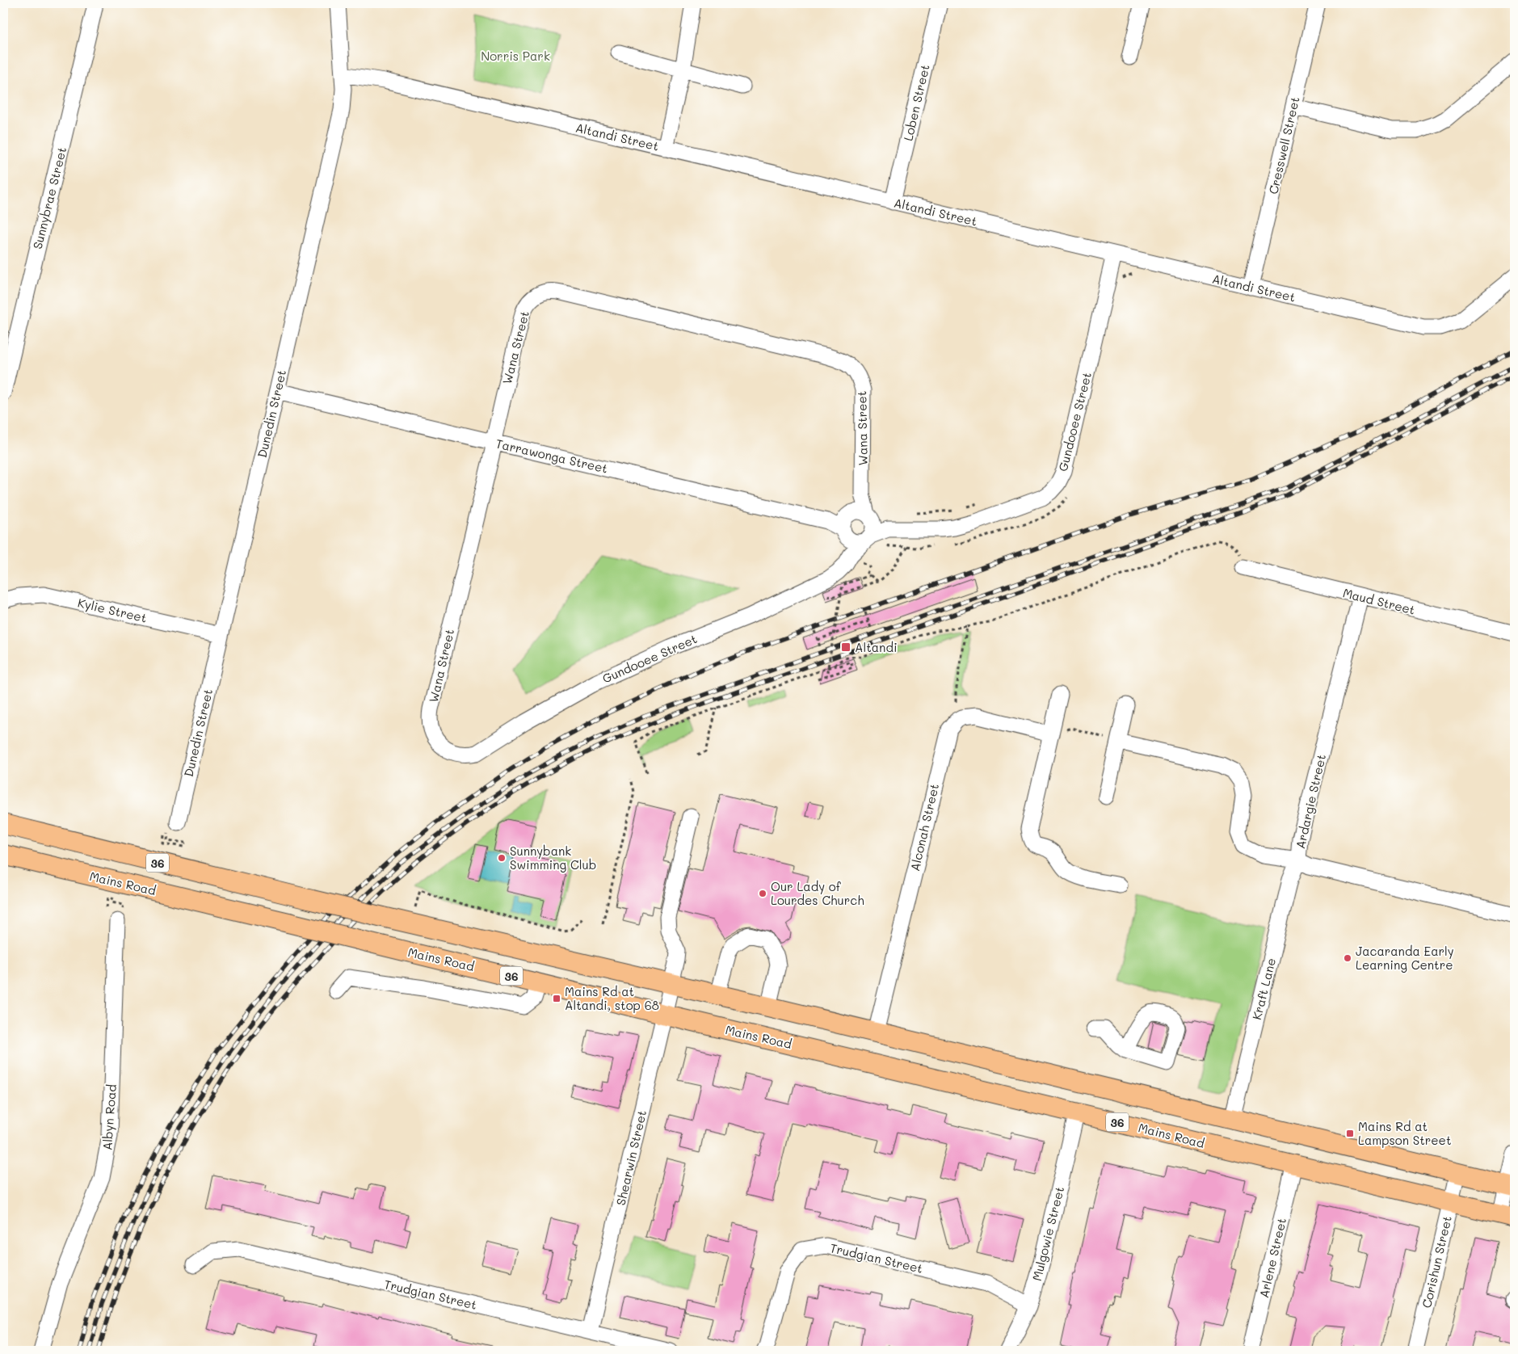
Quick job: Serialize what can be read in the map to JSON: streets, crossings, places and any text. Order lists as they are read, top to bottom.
{
  "streets": {
    "main road": ["36", "Mains Road"],
    "street": [
      "Loben Street",
      "Altandi Street",
      "Cresswell Street",
      "Sunnybrae Street",
      "Wana Street",
      "Dunedin Street",
      "Gundooee Street",
      "Tarrawonga Street",
      "Maud Street",
      "Kylie Street",
      "Ardargie Street",
      "Alconah Street",
      "Kraft Lane",
      "Albyn Road",
      "Shearwin Street",
      "Mulgowie Street",
      "Trudgian Street",
      "Arlene Street",
      "Corishun Street"
    ]
  },
  "crossings": [
    ["Loben Street", "Altandi Street"],
    ["Altandi Street", "Cresswell Street"],
    ["Altandi Street", "Dunedin Street"],
    ["Altandi Street", "Gundooee Street"],
    ["Wana Street", "Gundooee Street"],
    ["Wana Street", "Tarrawonga Street"],
    ["Dunedin Street", "Tarrawonga Street"],
    ["Dunedin Street", "Kylie Street"],
    ["Gundooee Street", "Tarrawonga Street"],
    ["Maud Street", "Ardargie Street"],
    ["Ardargie Street", "Kraft Lane"],
    ["Alconah Street", "36"],
    ["36", "Kraft Lane"],
    ["36", "Shearwin Street"],
    ["36", "Corishun Street"],
    ["Mains Road", "Shearwin Street"],
    ["Mains Road", "Mulgowie Street"],
    ["Mains Road", "Arlene Street"],
    ["Mains Road", "Corishun Street"],
    ["Shearwin Street", "Trudgian Street"],
    ["Mulgowie Street", "Trudgian Street"]
  ],
  "parks": ["Norris Park"],
  "places": {
    "transit": ["Altandi", "Mains Rd at Altandi, stop 68", "Mains Rd at Lampson Street"],
    "other": ["Sunnybank Swimming Club", "Our Lady of Lourdes Church", "Jacaranda Early Learning Centre"]
  }
}
